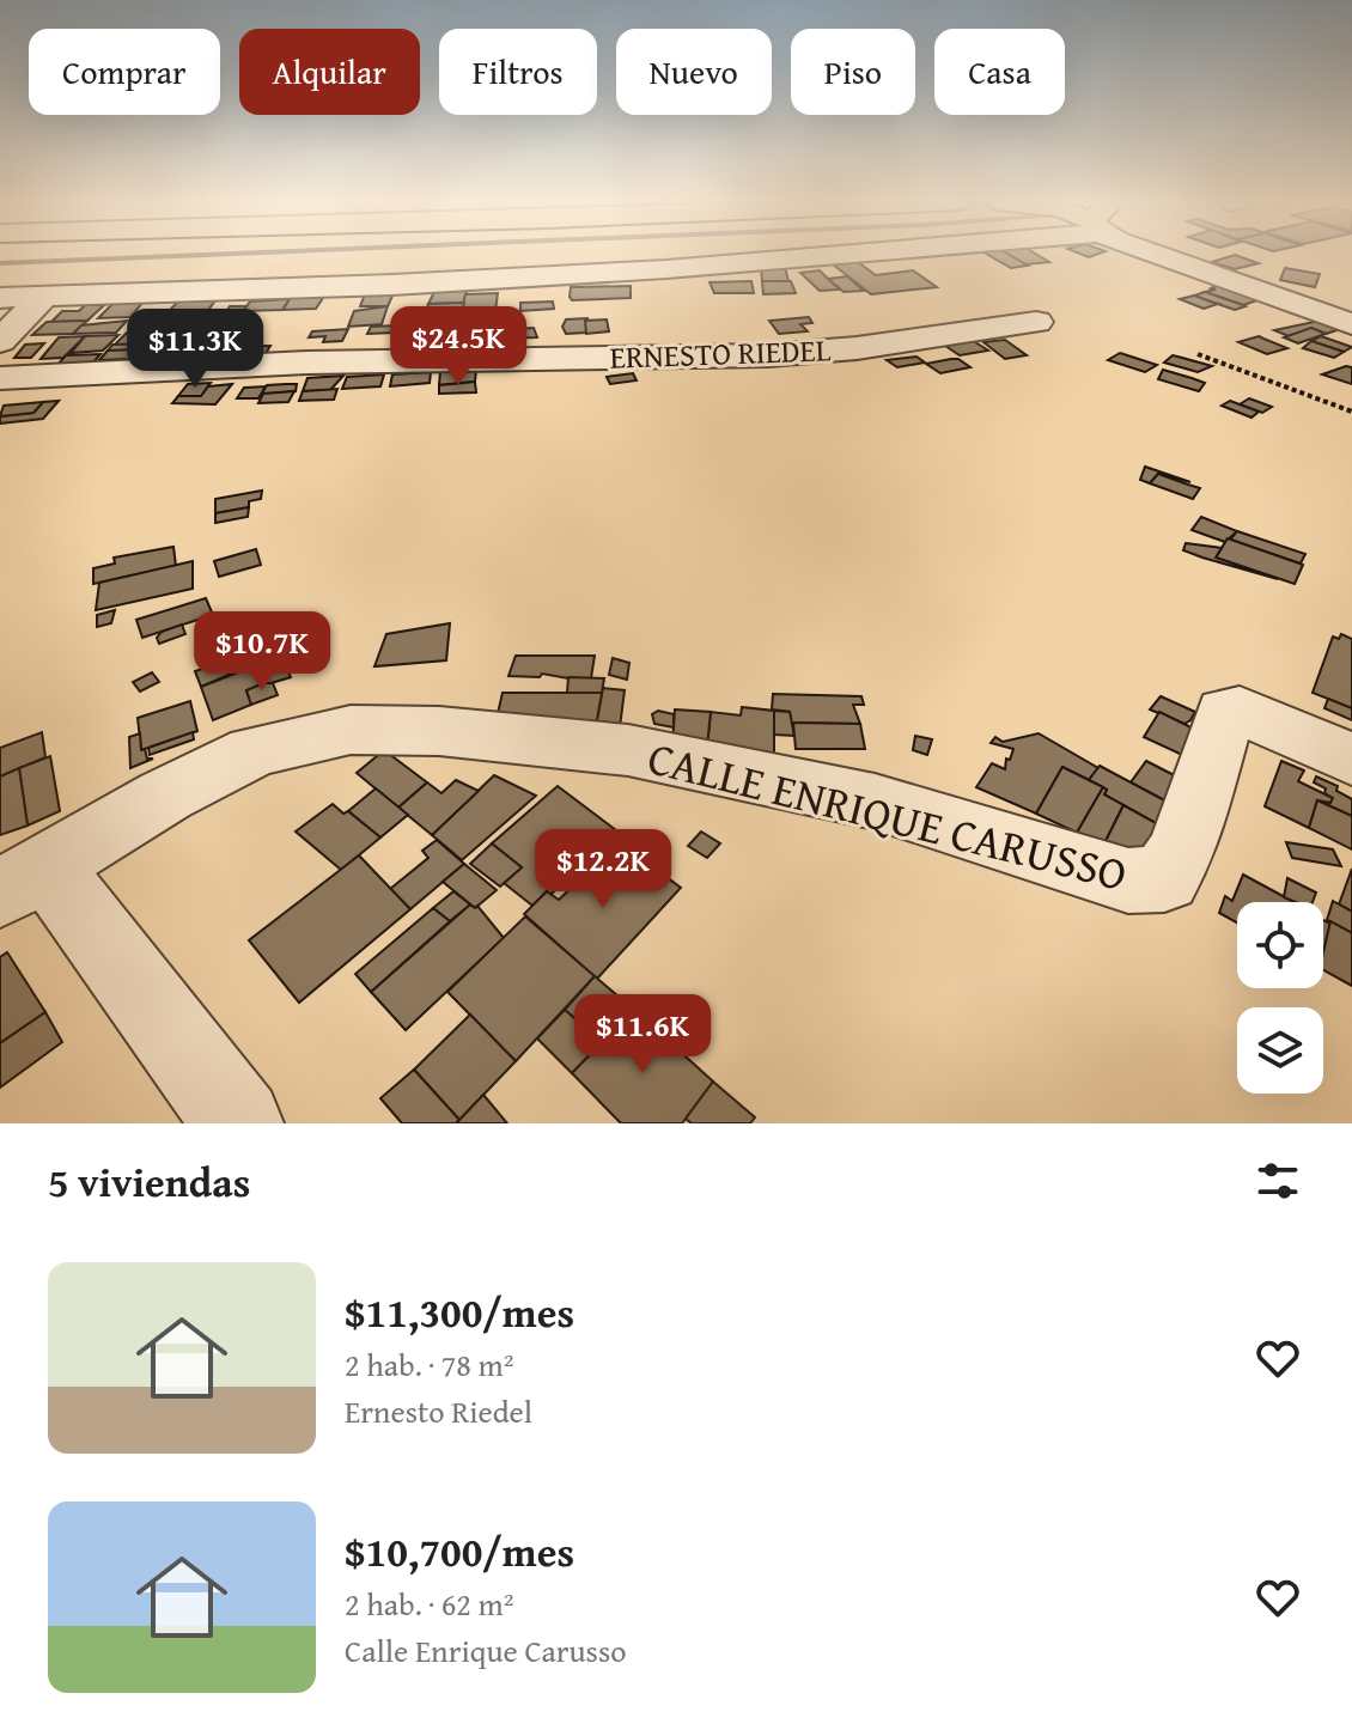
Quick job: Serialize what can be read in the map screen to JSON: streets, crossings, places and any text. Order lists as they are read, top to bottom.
{
  "streets": {
    "street": ["ERNESTO RIEDEL", "CALLE ENRIQUE CARUSSO"]
  },
  "page": {
    "chip": [
      "Comprar",
      "Alquilar",
      "Filtros",
      "Nuevo",
      "Piso",
      "Casa"
    ],
    "price": [
      "$24.5K",
      "$11.3K",
      "$10.7K",
      "$12.2K",
      "$11.6K"
    ],
    "heading": "5 viviendas",
    "list": [
      {
        "name": "$11,300/mes",
        "note": "2 hab. · 78 m² · Ernesto Riedel"
      },
      {
        "name": "$10,700/mes",
        "note": "2 hab. · 62 m² · Calle Enrique Carusso"
      }
    ]
  }
}
